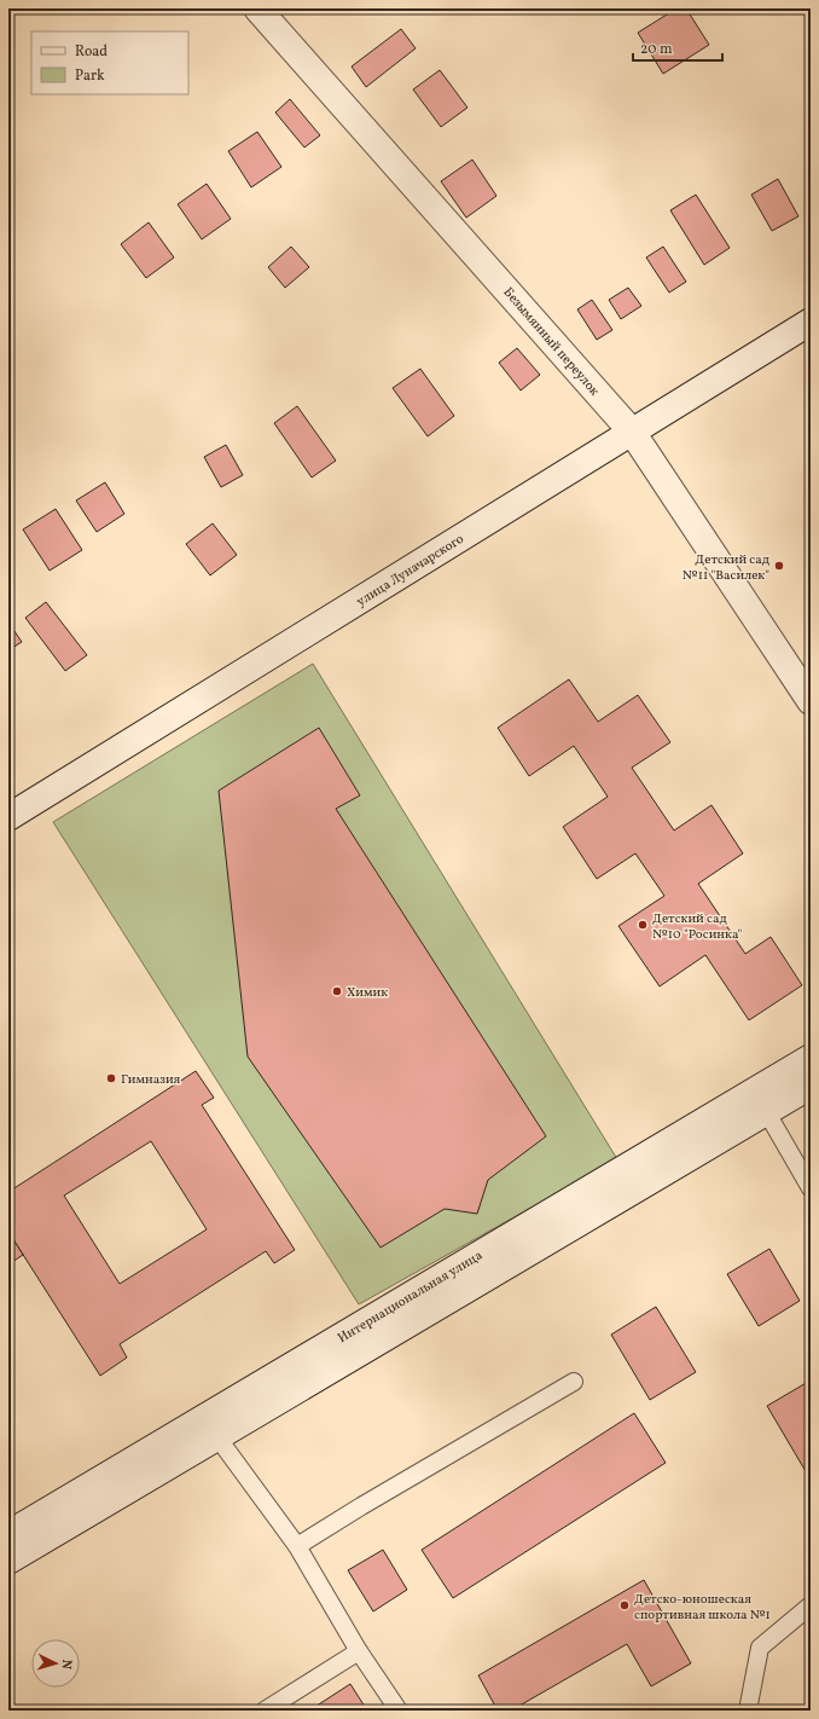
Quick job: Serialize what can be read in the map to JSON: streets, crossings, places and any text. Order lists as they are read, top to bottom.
{
  "streets": {
    "street": ["Безымянный переулок", "улица Луначарского", "Интернациональная улица"]
  },
  "crossings": [
    ["Безымянный переулок", "улица Луначарского"]
  ],
  "places": [
    "Детский сад №11 \"Василек\"",
    "Детский сад №10 \"Росинка\"",
    "Химик",
    "Гимназия",
    "Детско-юношеская спортивная школа №1"
  ],
  "legend": ["Road", "Park"],
  "scale_bar": "20 m",
  "north": "right"
}
